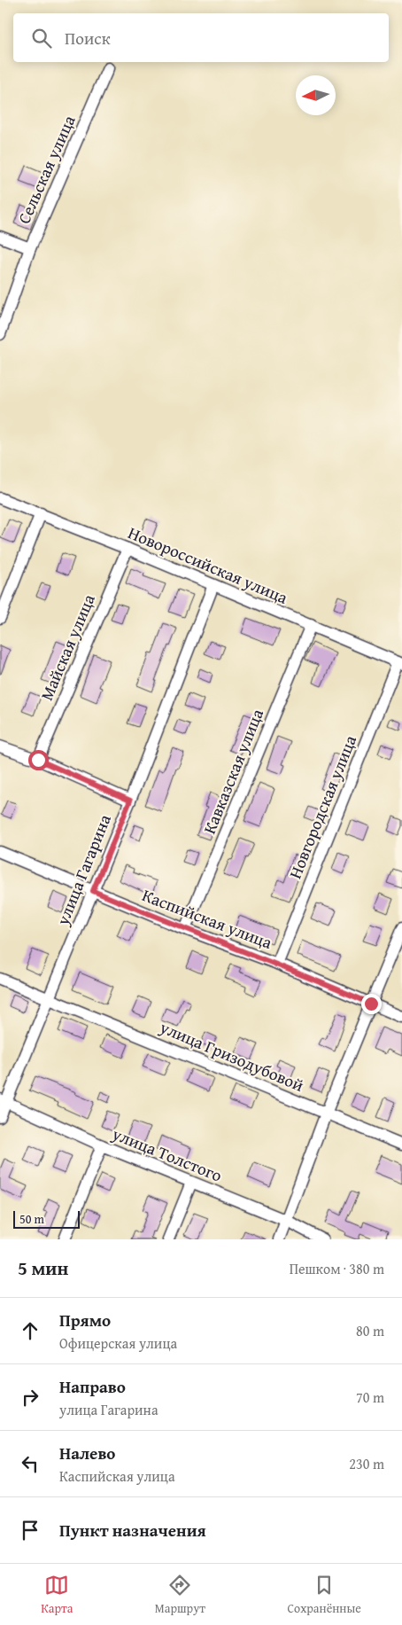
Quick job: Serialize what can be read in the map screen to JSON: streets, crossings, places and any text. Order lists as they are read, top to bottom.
{
  "streets": {
    "street": [
      "Сельская улица",
      "Новороссийская улица",
      "Майская улица",
      "Кавказская улица",
      "Новгородская улица",
      "улица Гагарина",
      "Каспийская улица",
      "улица Гризодубовой",
      "улица Толстого"
    ]
  },
  "crossings": [
    ["Новороссийская улица", "Майская улица"],
    ["Новороссийская улица", "Кавказская улица"],
    ["Новороссийская улица", "Новгородская улица"],
    ["Новороссийская улица", "улица Гагарина"],
    ["Кавказская улица", "Каспийская улица"],
    ["Новгородская улица", "Каспийская улица"],
    ["улица Гагарина", "Каспийская улица"],
    ["улица Гагарина", "улица Гризодубовой"],
    ["улица Гагарина", "улица Толстого"]
  ],
  "scale_bar": "50 m",
  "north": "left",
  "page": {
    "search": "Поиск",
    "scale": "50 m",
    "heading": ["5 мин", "Пешком · 380 m"],
    "list": [
      ["Прямо", "Офицерская улица", "80 m"],
      ["Направо", "улица Гагарина", "70 m"],
      ["Налево", "Каспийская улица", "230 m"],
      "Пункт назначения"
    ],
    "nav": ["Карта", "Маршрут", "Сохранённые"]
  }
}
